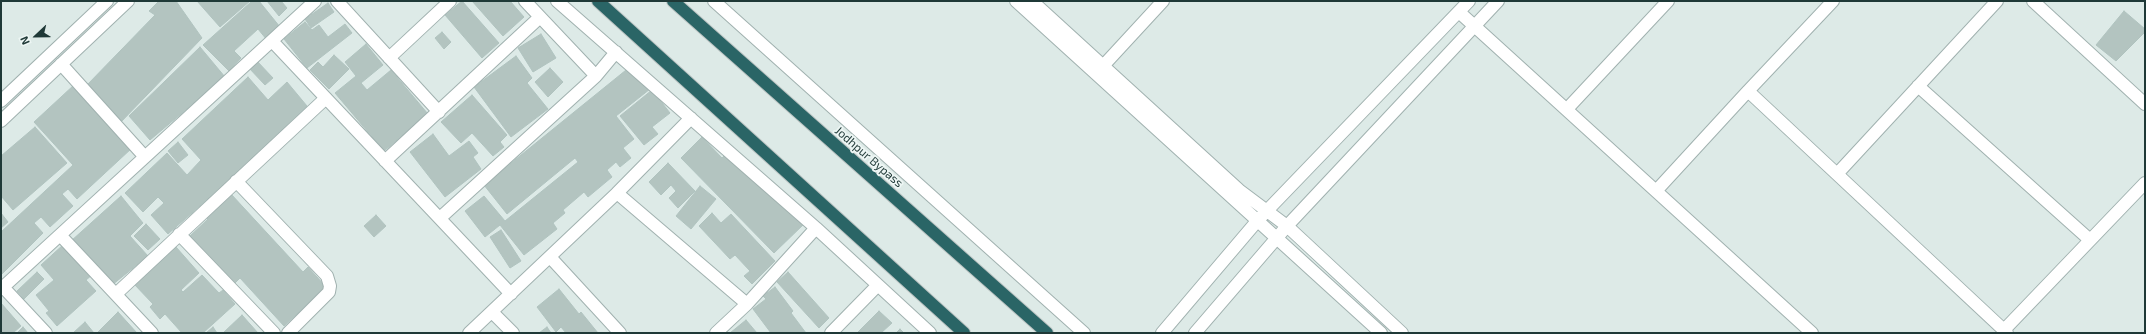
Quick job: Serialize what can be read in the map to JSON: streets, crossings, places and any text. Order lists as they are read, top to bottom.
{
  "streets": {
    "highway": ["Jodhpur Bypass"]
  },
  "north": "left"
}
